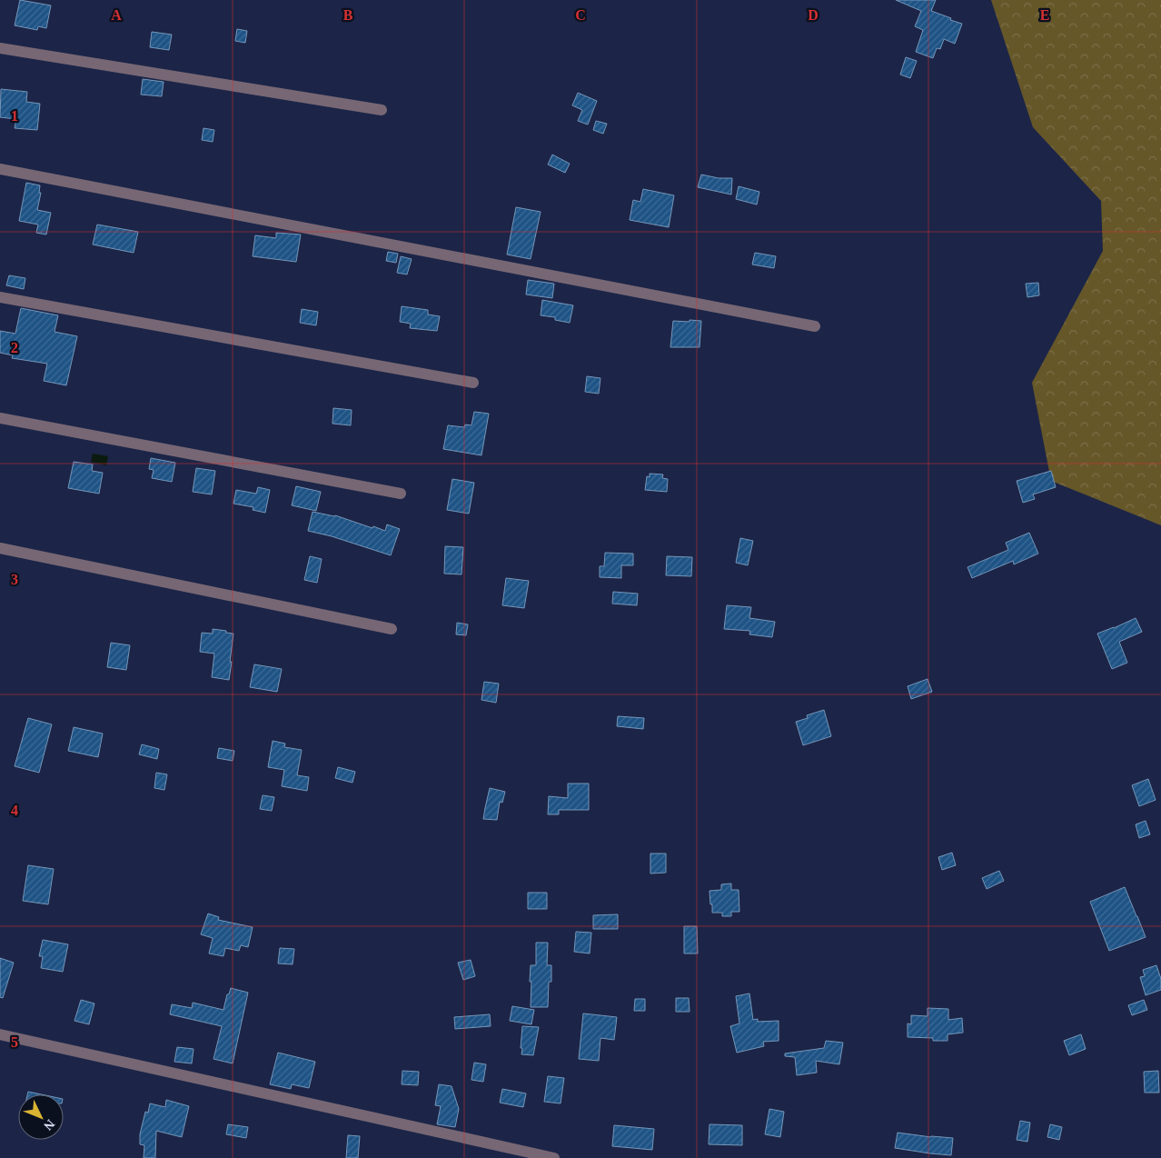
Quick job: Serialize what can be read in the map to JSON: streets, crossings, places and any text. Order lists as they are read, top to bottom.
{
  "north": "bottom right",
  "grid": {
    "columns": [
      "A",
      "B",
      "C",
      "D",
      "E"
    ],
    "rows": [
      "1",
      "2",
      "3",
      "4",
      "5"
    ]
  }
}
